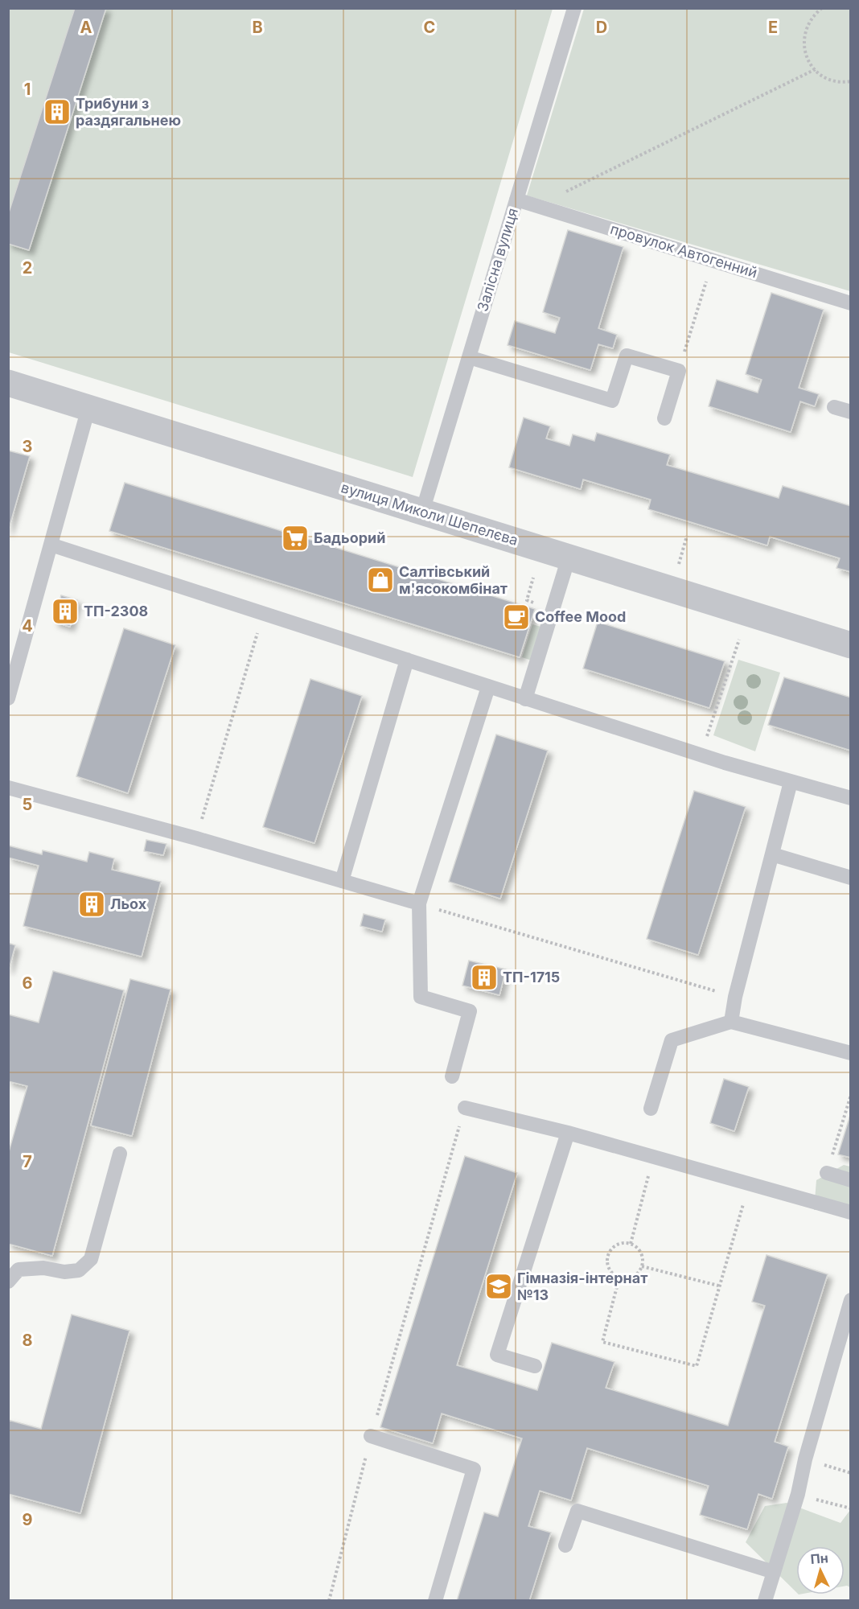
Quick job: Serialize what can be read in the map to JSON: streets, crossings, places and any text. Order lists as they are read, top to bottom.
{
  "streets": {
    "street": ["вулиця Миколи Шепелєва"],
    "lane": ["провулок Автогенний", "Залісна вулиця"]
  },
  "crossings": [
    ["провулок Автогенний", "Залісна вулиця"],
    ["Залісна вулиця", "вулиця Миколи Шепелєва"]
  ],
  "places": {
    "building": [
      "Трибуни з раздягальнею",
      "ТП-2308",
      "Льох",
      "ТП-1715"
    ],
    "supermarket": ["Бадьорий"],
    "shop": ["Салтівський м'ясокомбінат"],
    "cafe": ["Coffee Mood"],
    "school or university": ["Гімназія-інтернат №13"]
  },
  "north": "top",
  "grid": {
    "columns": [
      "A",
      "B",
      "C",
      "D",
      "E"
    ],
    "rows": [
      "1",
      "2",
      "3",
      "4",
      "5",
      "6",
      "7",
      "8",
      "9"
    ]
  }
}
